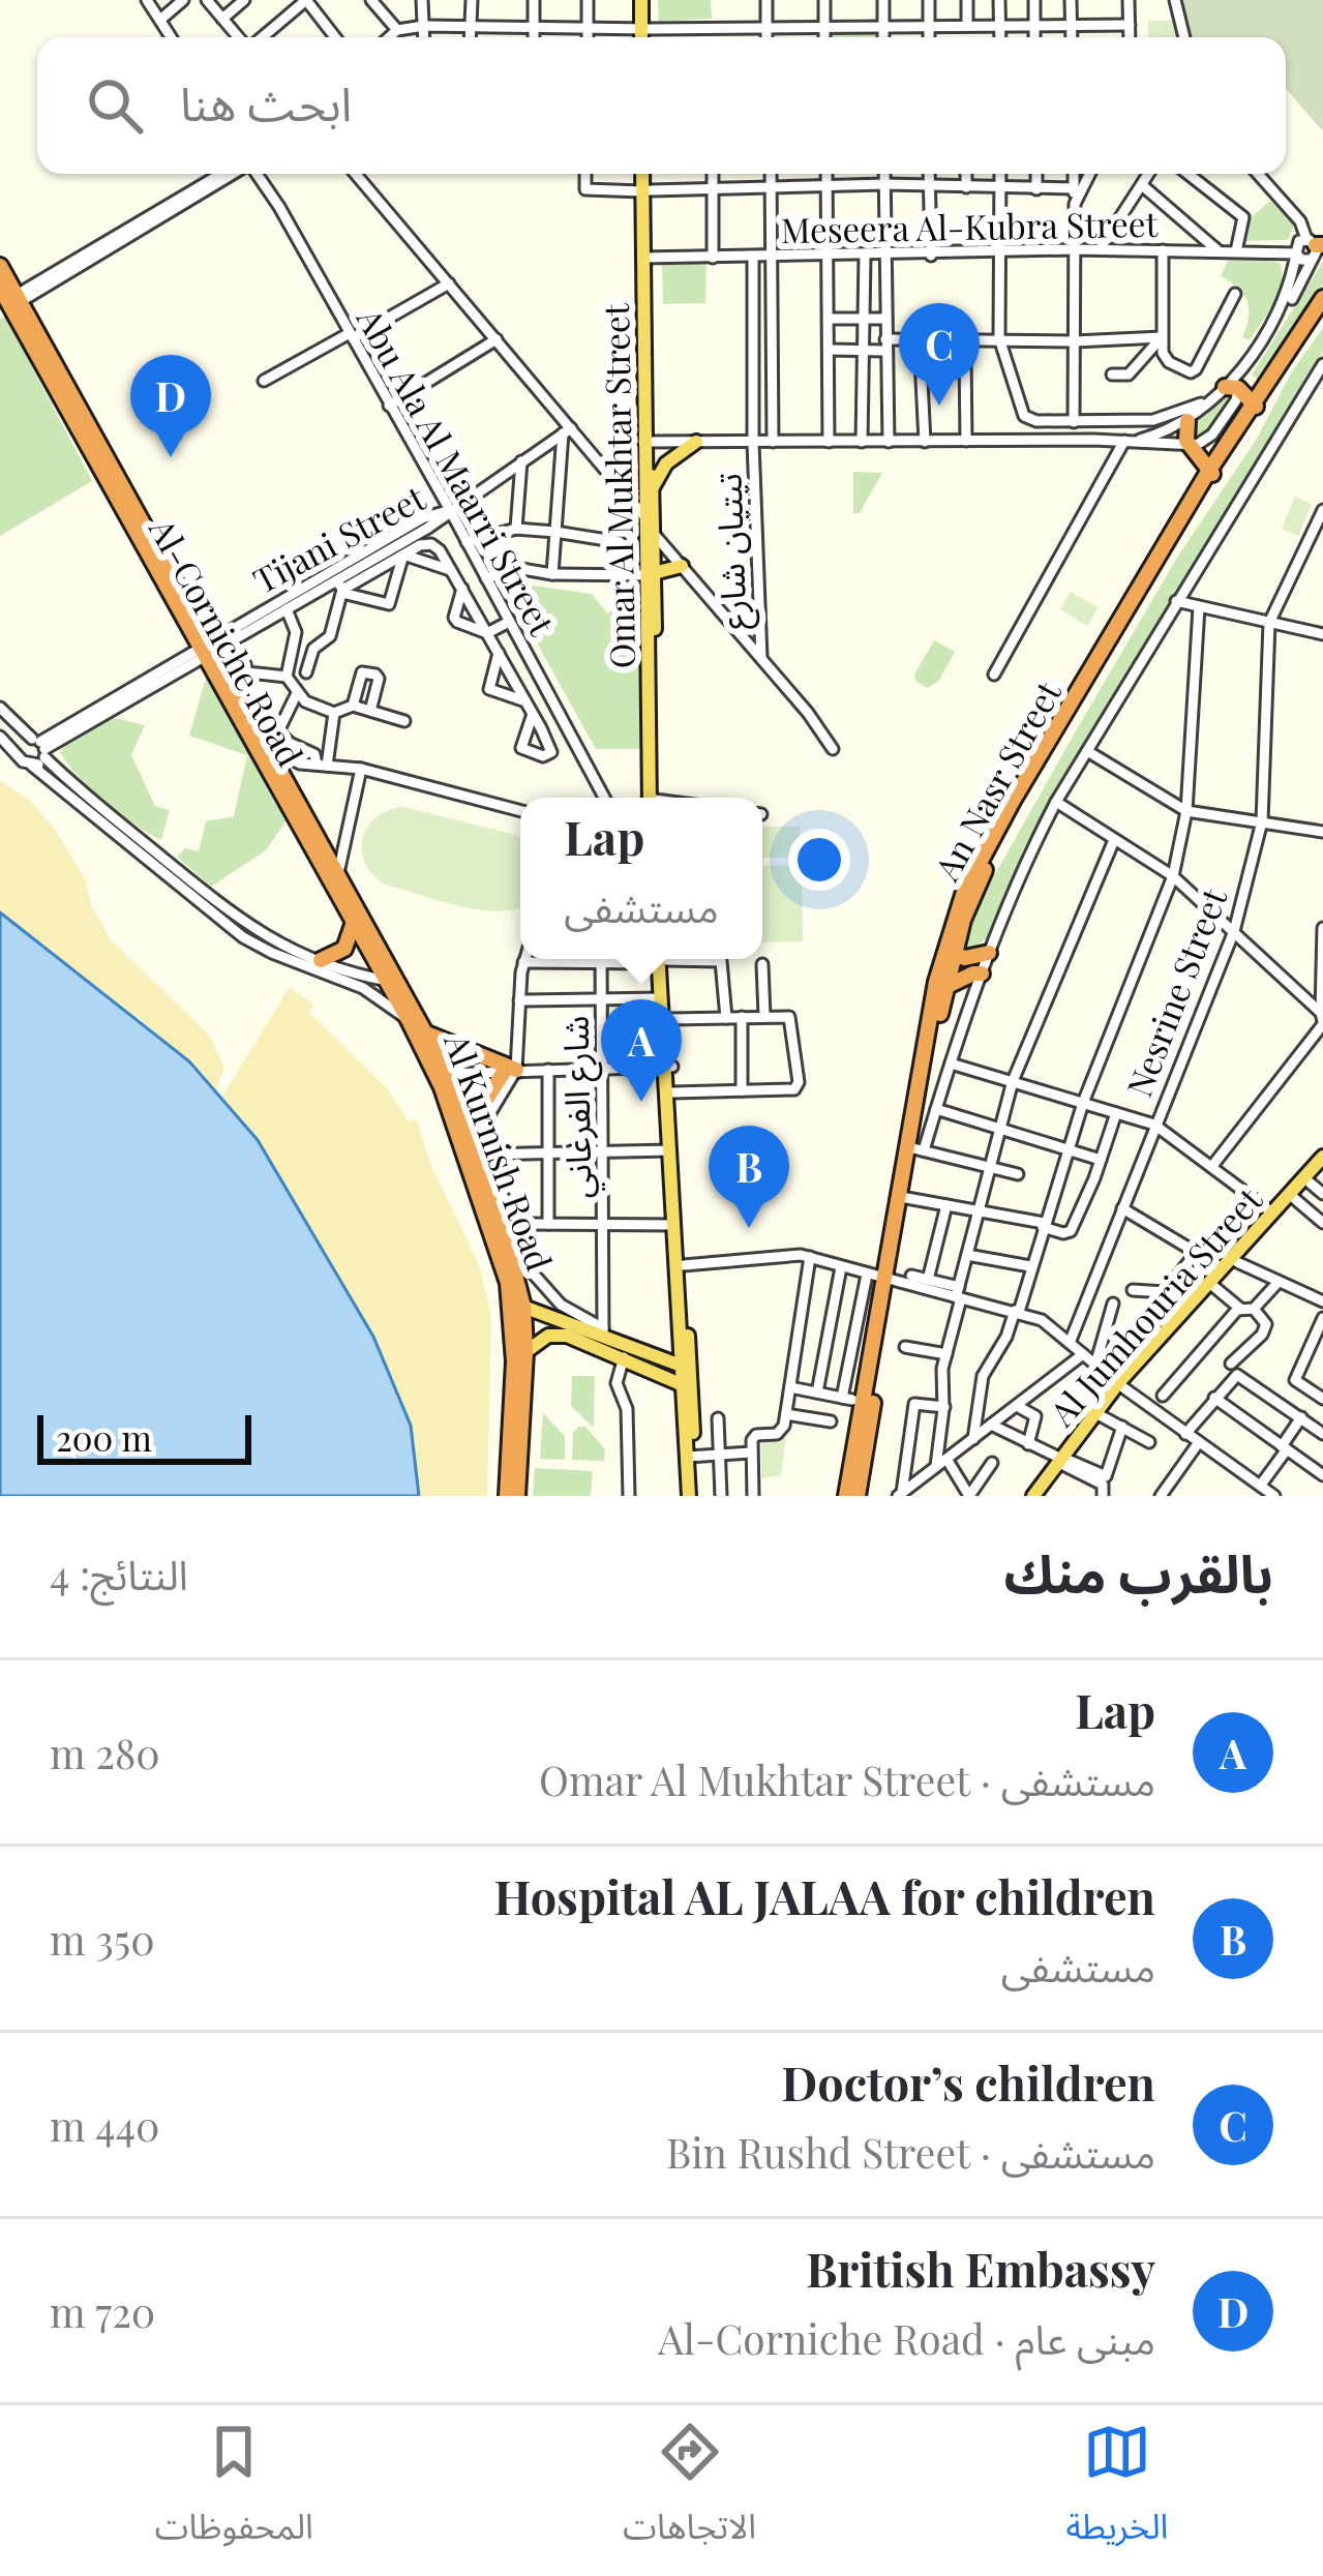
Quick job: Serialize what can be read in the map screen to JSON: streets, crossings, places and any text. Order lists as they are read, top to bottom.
{
  "streets": {
    "highway": ["Al-Corniche Road", "An Nasr Street", "Al Kurnish Road"],
    "main road": ["Omar Al Mukhtar Street", "Al Jumhouria Street"],
    "street": [
      "Meseera Al-Kubra Street",
      "Abu Ala Al Maarri Street",
      "Tijani Street",
      "تيتيان شارع",
      "Nesrine Street",
      "شارع الفرغاني"
    ]
  },
  "crossings": [
    ["Meseera Al-Kubra Street", "Omar Al Mukhtar Street"],
    ["Meseera Al-Kubra Street", "تيتيان شارع"],
    ["Abu Ala Al Maarri Street", "Tijani Street"],
    ["Tijani Street", "Al-Corniche Road"],
    ["Al-Corniche Road", "Al Kurnish Road"]
  ],
  "scale_bar": "200 m",
  "page": {
    "search": "ابحث هنا",
    "pins": [
      "C",
      "D",
      "A",
      "B"
    ],
    "popup": ["Lap", "مستشفى"],
    "scale": "200 m",
    "heading": ["بالقرب منك", "النتائج: 4"],
    "list": [
      {
        "mark": "A",
        "name": "Lap",
        "note": "مستشفى · Omar Al Mukhtar Street",
        "value": "280 m"
      },
      {
        "mark": "B",
        "name": "Hospital AL JALAA for children",
        "note": "مستشفى",
        "value": "350 m"
      },
      {
        "mark": "C",
        "name": "Doctor’s children",
        "note": "مستشفى · Bin Rushd Street",
        "value": "440 m"
      },
      {
        "mark": "D",
        "name": "British Embassy",
        "note": "مبنى عام · Al-Corniche Road",
        "value": "720 m"
      }
    ],
    "nav": ["الخريطة", "الاتجاهات", "المحفوظات"]
  }
}
